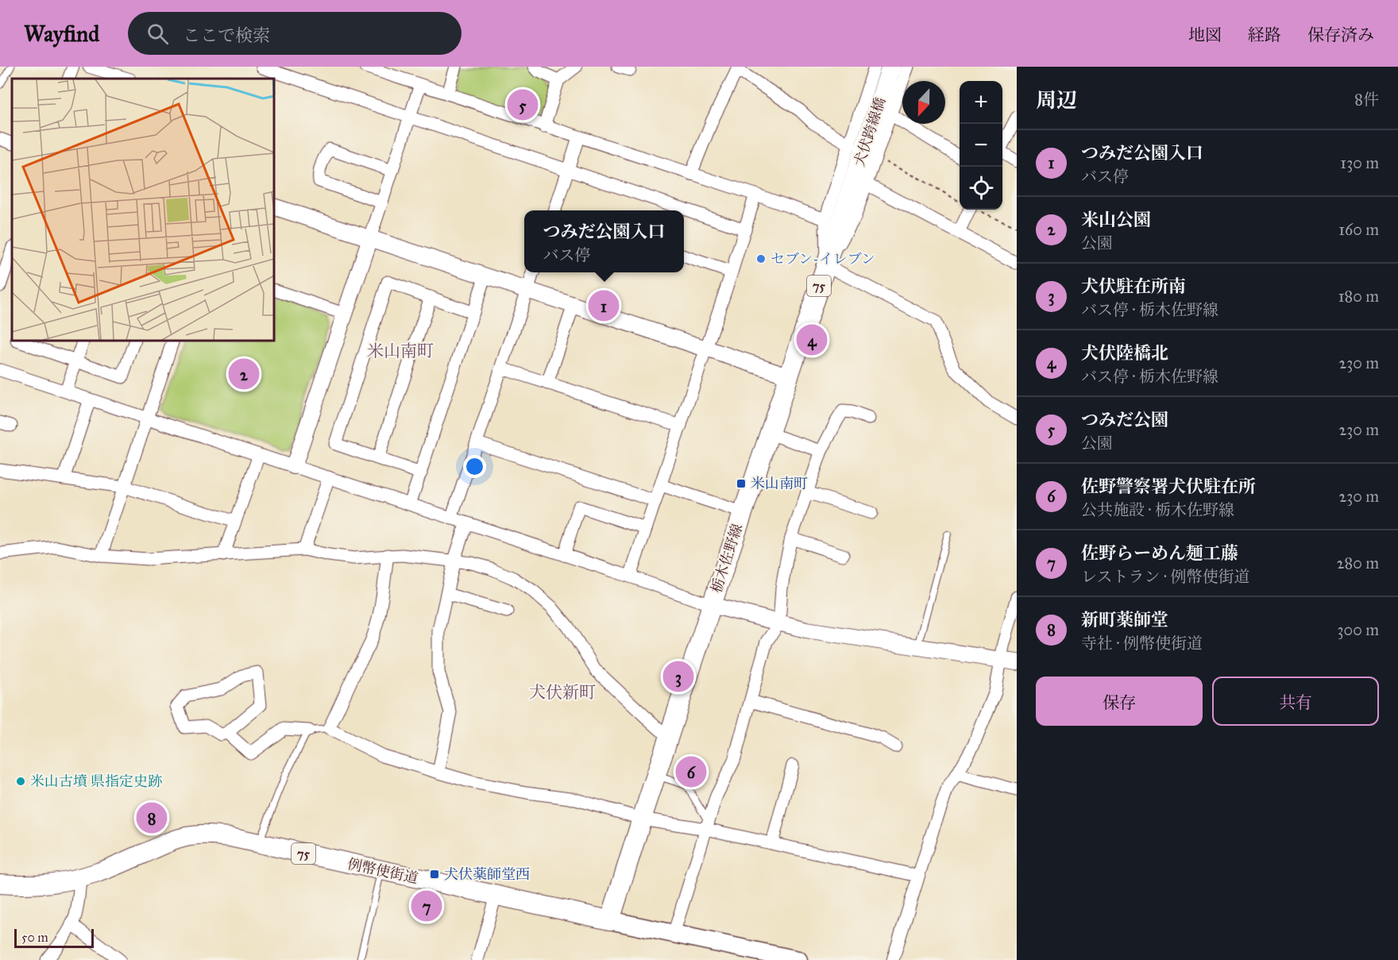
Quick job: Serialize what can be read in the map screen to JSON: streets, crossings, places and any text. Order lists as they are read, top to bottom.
{
  "streets": {
    "main road": [
      "犬伏跨線橋",
      "75",
      "栃木佐野線",
      "例幣使街道"
    ]
  },
  "crossings": [
    ["犬伏跨線橋", "栃木佐野線"],
    ["栃木佐野線", "例幣使街道"]
  ],
  "districts": ["米山南町", "犬伏新町"],
  "places": {
    "other": ["セブン-イレブン", "米山古墳 県指定史跡"],
    "transit": ["米山南町", "犬伏薬師堂西"]
  },
  "scale_bar": "50 m",
  "north": "bottom",
  "page": {
    "header": "Wayfind",
    "search": "ここで検索",
    "nav": ["地図", "経路", "保存済み"],
    "heading": ["周辺", "8件"],
    "map_buttons": ["+", "−"],
    "pins": [
      "5",
      "1",
      "4",
      "2",
      "3",
      "6",
      "8",
      "7"
    ],
    "list": [
      {
        "mark": "1",
        "name": "つみだ公園入口",
        "note": "バス停",
        "value": "130 m"
      },
      {
        "mark": "2",
        "name": "米山公園",
        "note": "公園",
        "value": "160 m"
      },
      {
        "mark": "3",
        "name": "犬伏駐在所南",
        "note": "バス停 · 栃木佐野線",
        "value": "180 m"
      },
      {
        "mark": "4",
        "name": "犬伏陸橋北",
        "note": "バス停 · 栃木佐野線",
        "value": "230 m"
      },
      {
        "mark": "5",
        "name": "つみだ公園",
        "note": "公園",
        "value": "230 m"
      },
      {
        "mark": "6",
        "name": "佐野警察署犬伏駐在所",
        "note": "公共施設 · 栃木佐野線",
        "value": "230 m"
      },
      {
        "mark": "7",
        "name": "佐野らーめん麺工藤",
        "note": "レストラン · 例幣使街道",
        "value": "280 m"
      },
      {
        "mark": "8",
        "name": "新町薬師堂",
        "note": "寺社 · 例幣使街道",
        "value": "300 m"
      }
    ],
    "popup": ["つみだ公園入口", "バス停"],
    "buttons": ["保存", "共有"],
    "scale": "50 m"
  }
}
